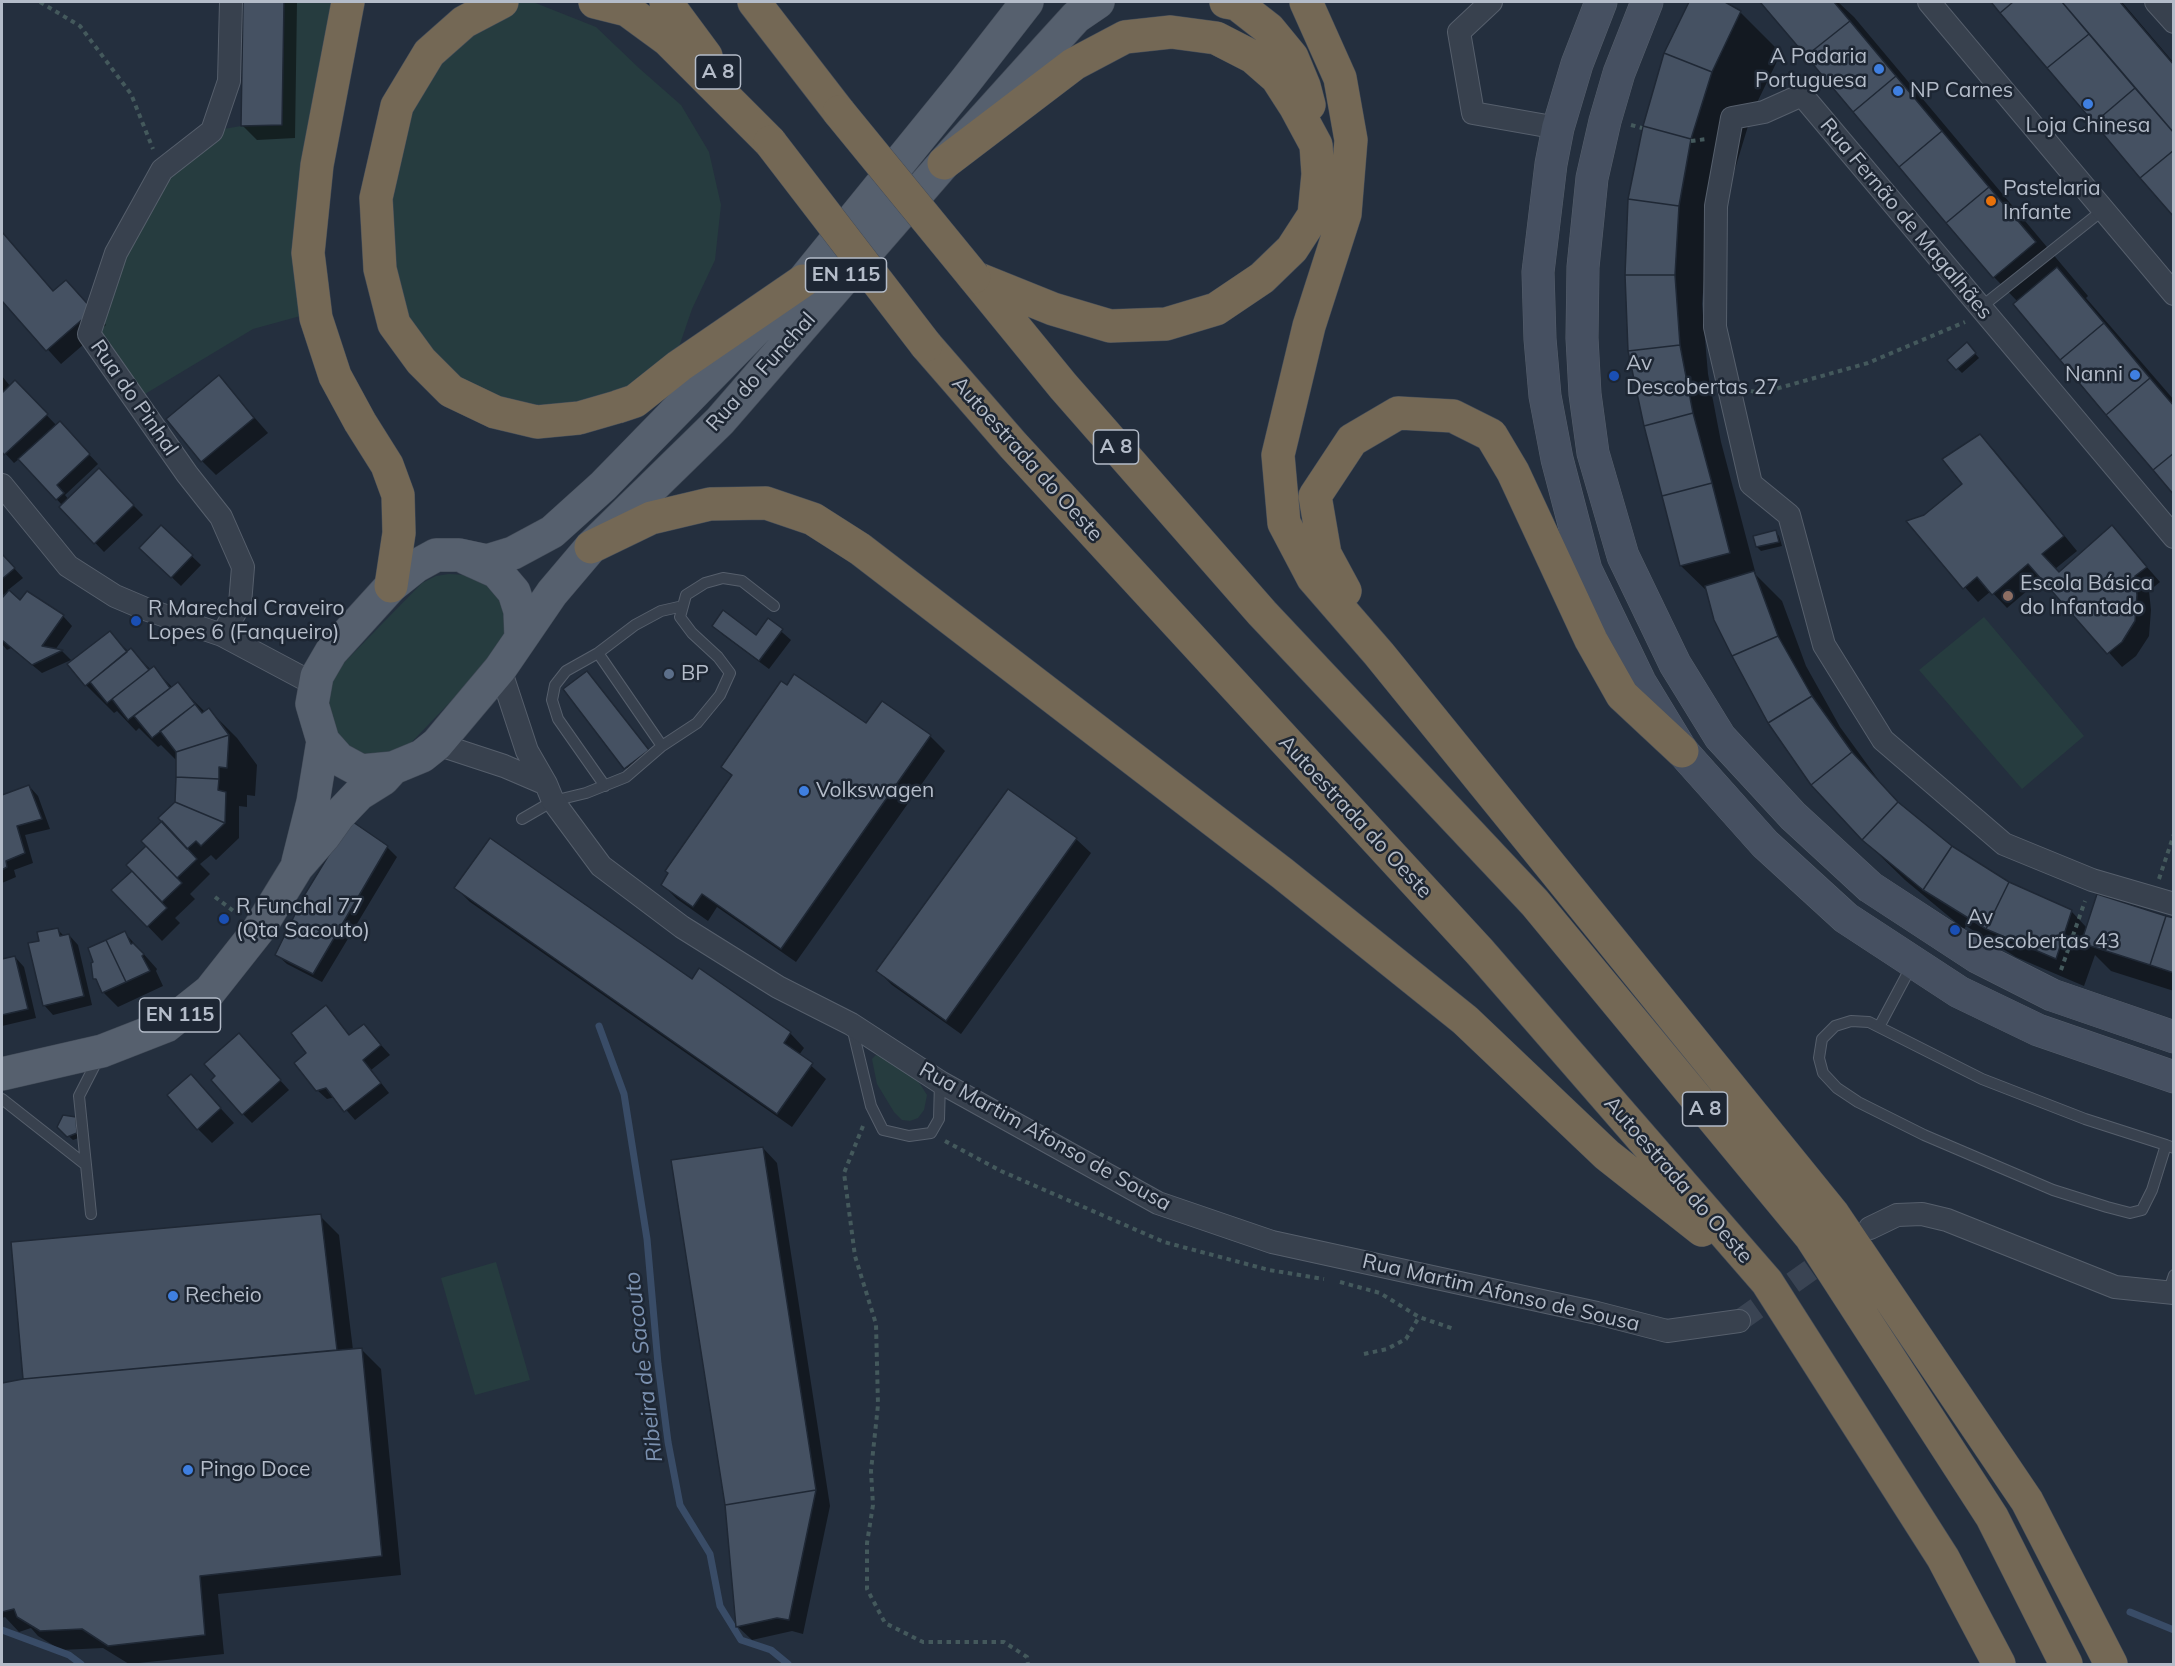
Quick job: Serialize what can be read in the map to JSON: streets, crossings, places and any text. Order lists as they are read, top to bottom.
{
  "streets": {
    "highway": ["A 8", "Autoestrada do Oeste"],
    "main road": ["EN 115", "Rua do Funchal"],
    "street": ["Rua Fernão de Magalhães", "Rua do Pinhal", "Rua Martim Afonso de Sousa"]
  },
  "crossings": [
    ["Rua do Funchal", "Rua Martim Afonso de Sousa"]
  ],
  "water": ["Ribeira de Sacouto"],
  "places": [
    "A Padaria Portuguesa",
    "NP Carnes",
    "Loja Chinesa",
    "Pastelaria Infante",
    "Nanni",
    "Av Descobertas 27",
    "Escola Básica do Infantado",
    "R Marechal Craveiro Lopes 6 (Fanqueiro)",
    "BP",
    "Volkswagen",
    "R Funchal 77 (Qta Sacouto)",
    "Av Descobertas 43",
    "Recheio",
    "Pingo Doce"
  ]
}
